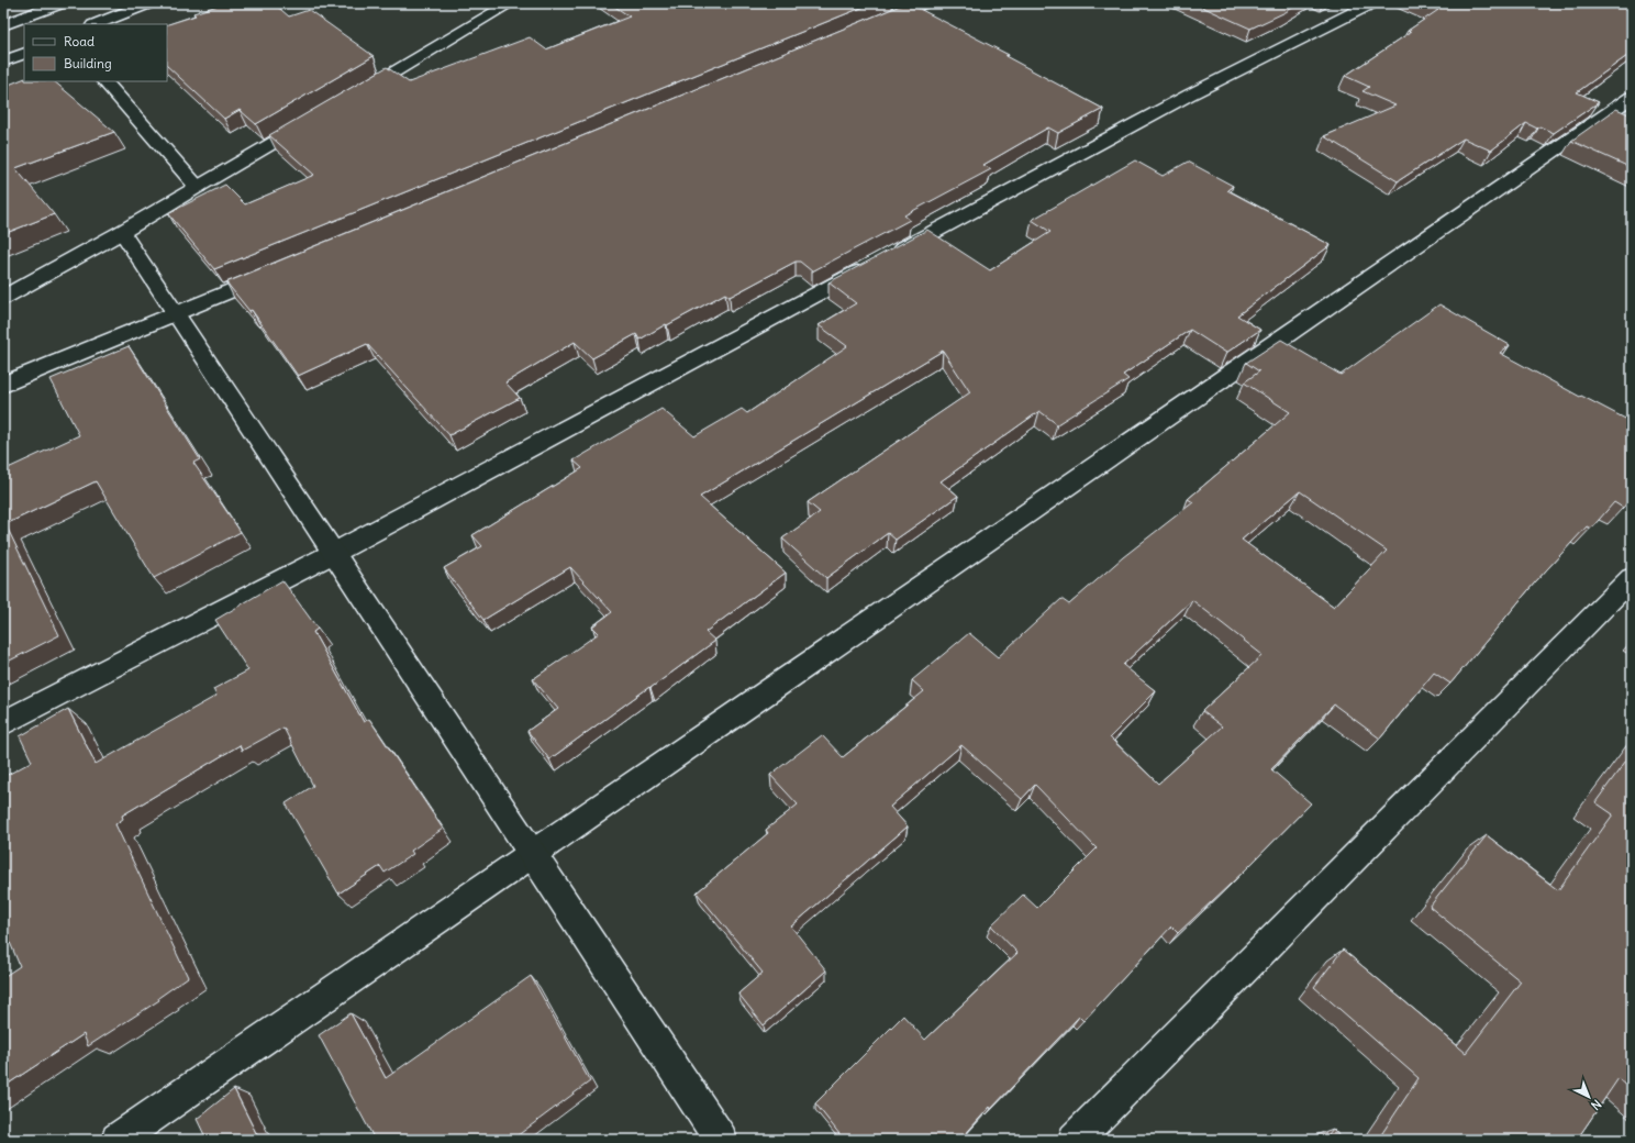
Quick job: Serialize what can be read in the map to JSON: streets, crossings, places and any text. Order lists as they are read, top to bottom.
{
  "legend": ["Road", "Building"],
  "north": "bottom right"
}
